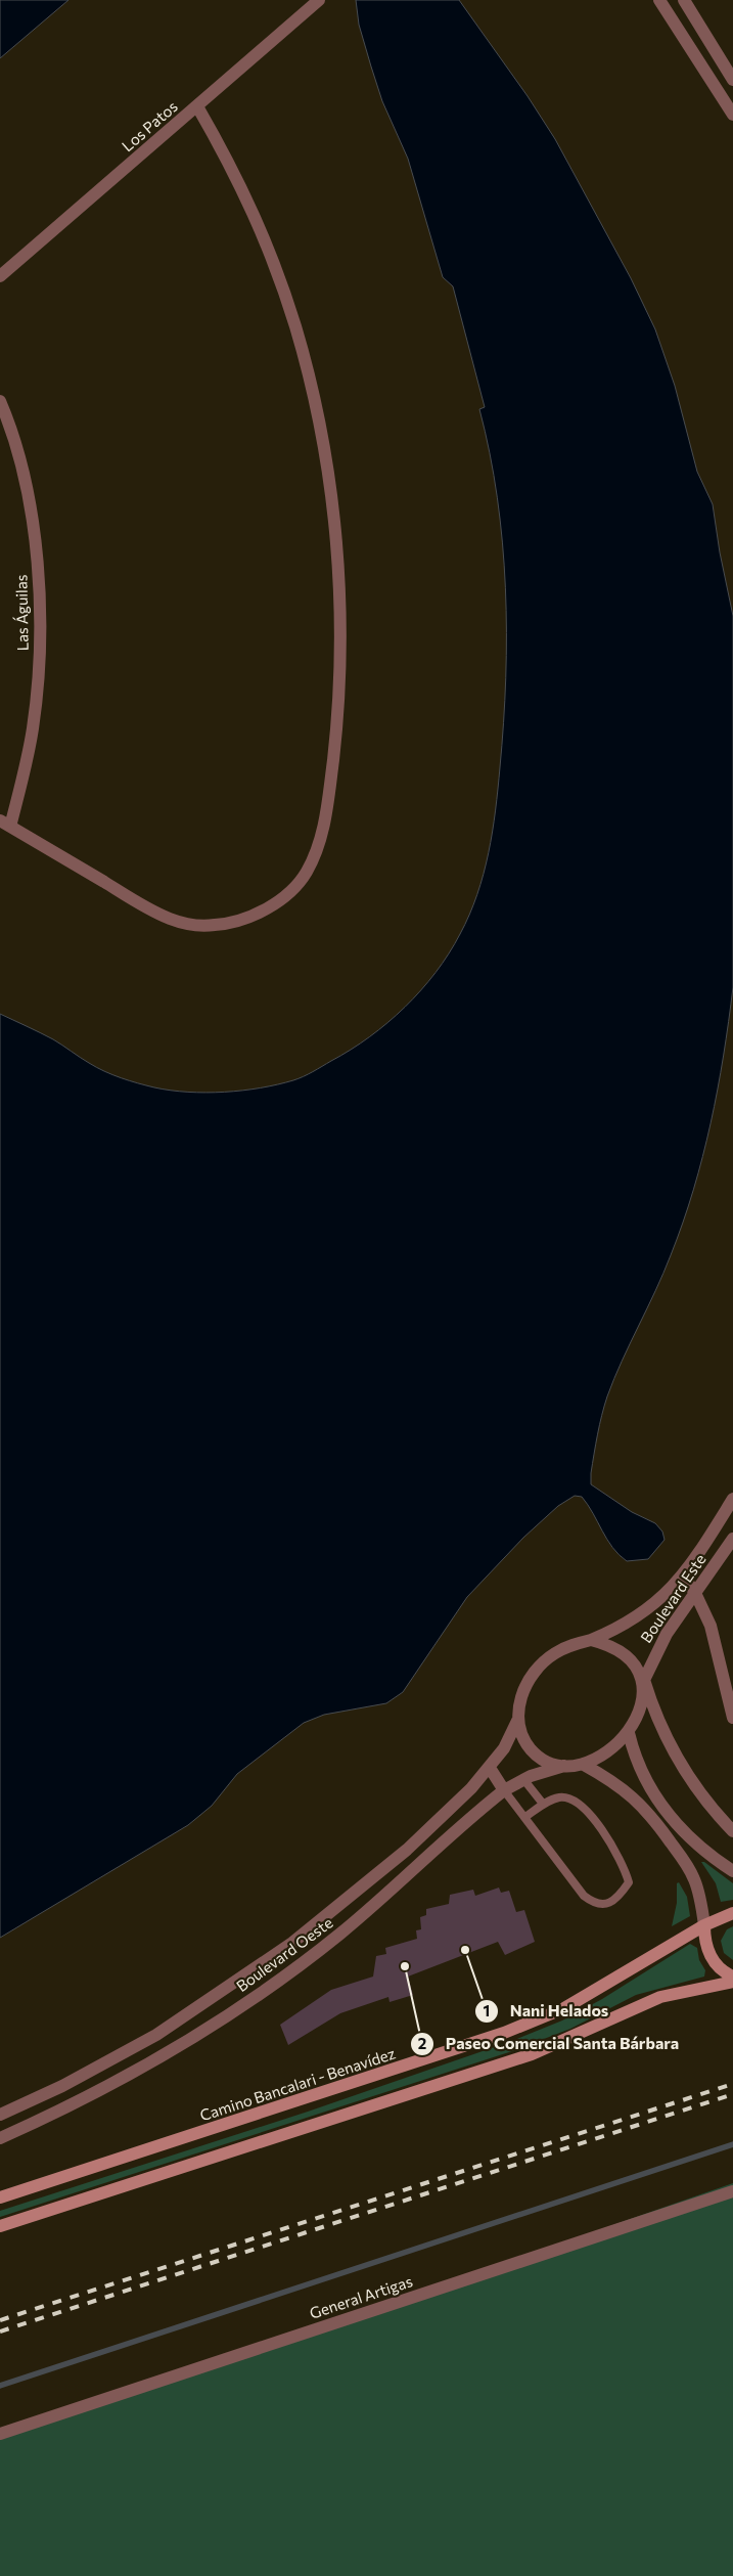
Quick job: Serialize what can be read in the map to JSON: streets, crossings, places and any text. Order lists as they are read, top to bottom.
{
  "streets": {
    "main road": ["Camino Bancalari - Benavídez"],
    "street": [
      "Los Patos",
      "Las Águilas",
      "Boulevard Este",
      "Boulevard Oeste",
      "General Artigas"
    ]
  },
  "crossings": [
    ["Boulevard Este", "Boulevard Oeste"]
  ],
  "places": ["Nani Helados", "Paseo Comercial Santa Bárbara"]
}
